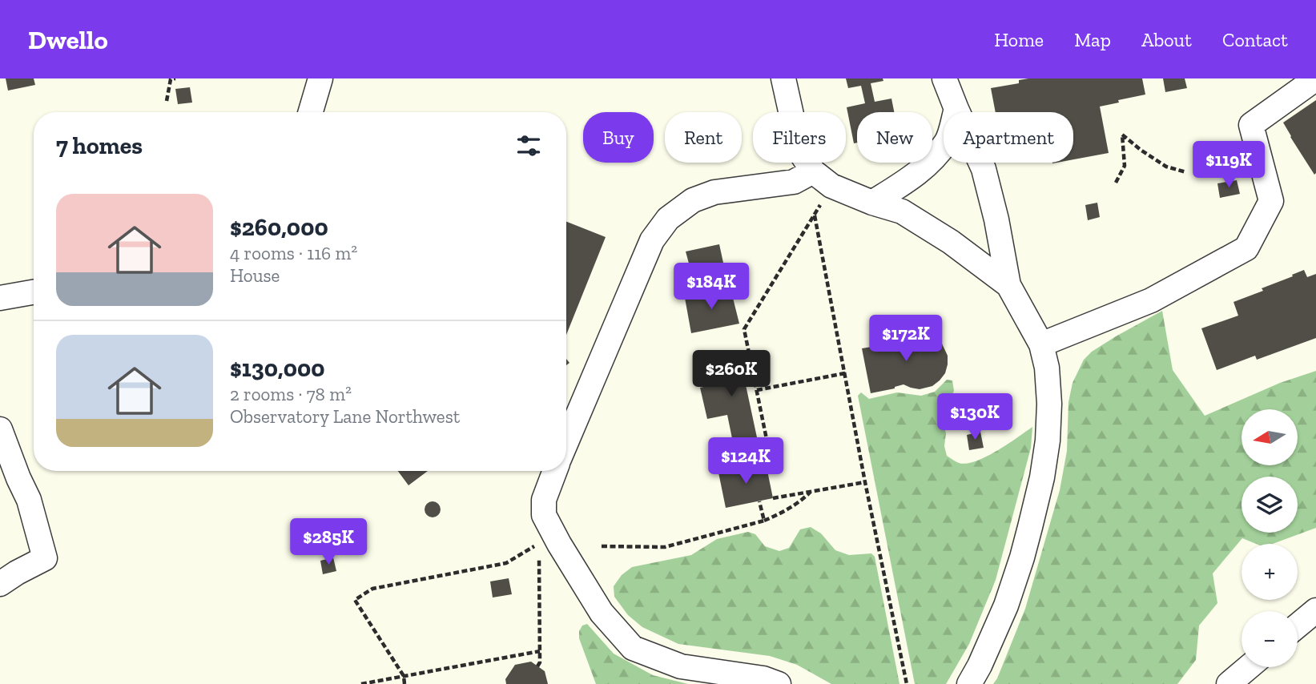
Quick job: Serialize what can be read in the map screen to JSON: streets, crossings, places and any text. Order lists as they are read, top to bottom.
{
  "north": "left",
  "page": {
    "header": "Dwello",
    "nav": [
      "Home",
      "Map",
      "About",
      "Contact"
    ],
    "chip": [
      "Buy",
      "Rent",
      "Filters",
      "New",
      "Apartment"
    ],
    "heading": "7 homes",
    "price": [
      "$119K",
      "$184K",
      "$172K",
      "$260K",
      "$130K",
      "$124K",
      "$285K"
    ],
    "list": [
      {
        "name": "$260,000",
        "note": "4 rooms · 116 m² · House"
      },
      {
        "name": "$130,000",
        "note": "2 rooms · 78 m² · Observatory Lane Northwest"
      }
    ],
    "map_buttons": ["+", "−"]
  }
}
